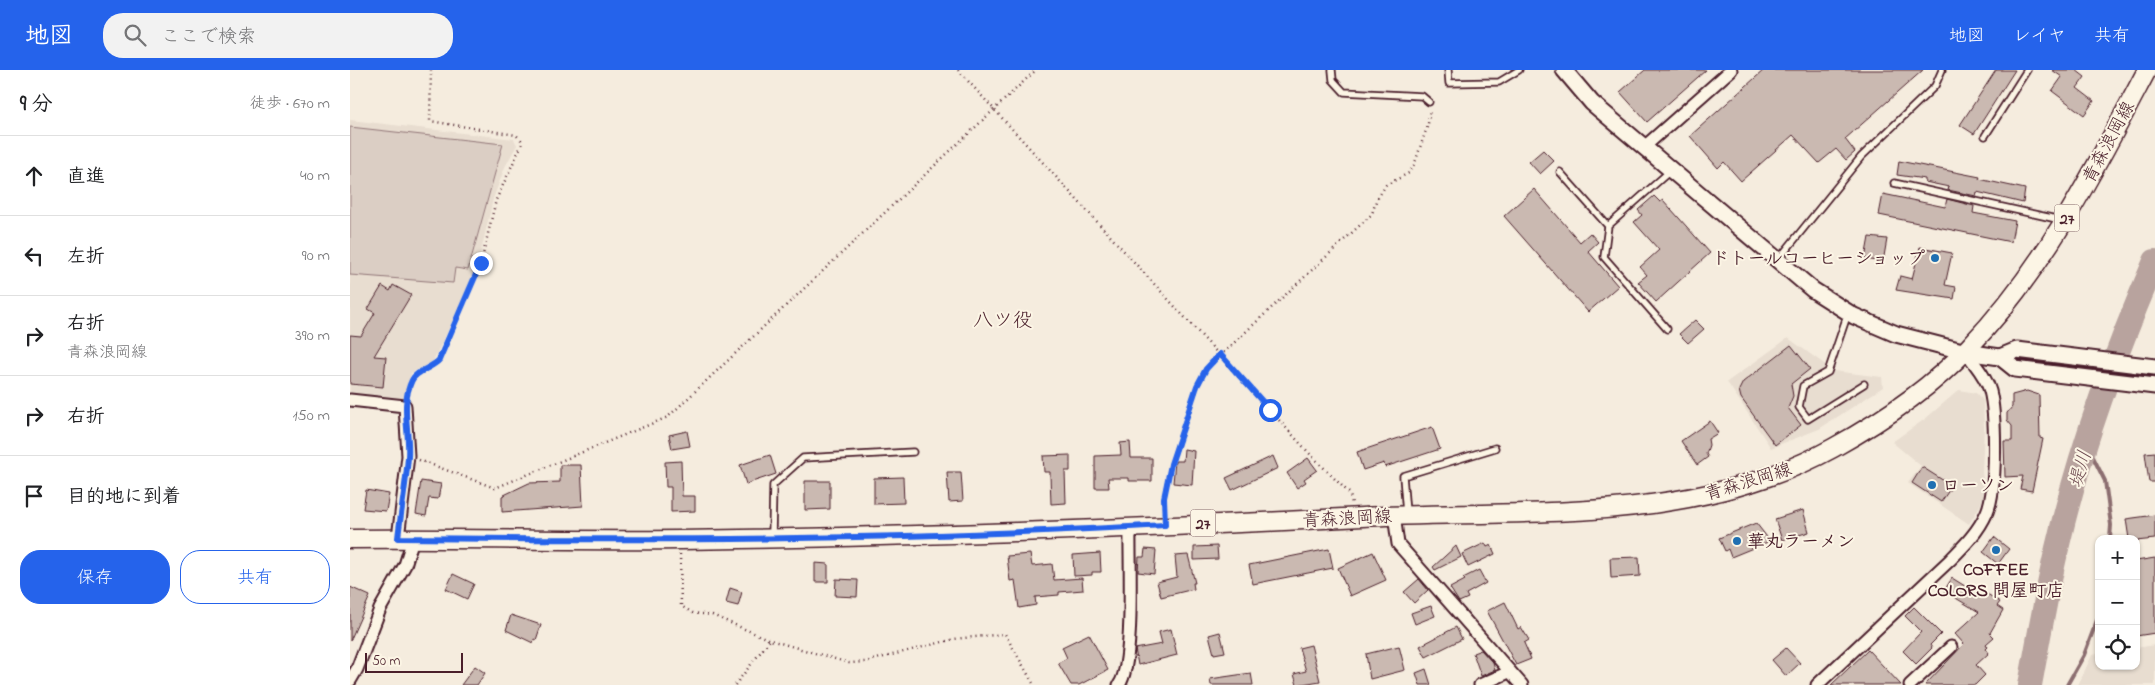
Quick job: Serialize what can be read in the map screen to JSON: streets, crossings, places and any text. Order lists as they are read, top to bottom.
{
  "streets": {
    "main road": ["青森浪岡線", "27"]
  },
  "districts": ["八ツ役"],
  "water": ["堤川"],
  "places": [
    "ドトールコーヒーショップ",
    "ローソン",
    "華丸ラーメン",
    "COFFEE COLORS 問屋町店"
  ],
  "scale_bar": "50 m",
  "page": {
    "header": "地図",
    "search": "ここで検索",
    "nav": ["地図", "レイヤ", "共有"],
    "heading": ["9 分", "徒歩 · 670 m"],
    "list": [
      ["直進", "40 m"],
      ["左折", "90 m"],
      ["右折", "青森浪岡線", "390 m"],
      ["右折", "150 m"],
      "目的地に到着"
    ],
    "buttons": ["保存", "共有"],
    "map_buttons": ["+", "−"],
    "scale": "50 m"
  }
}
